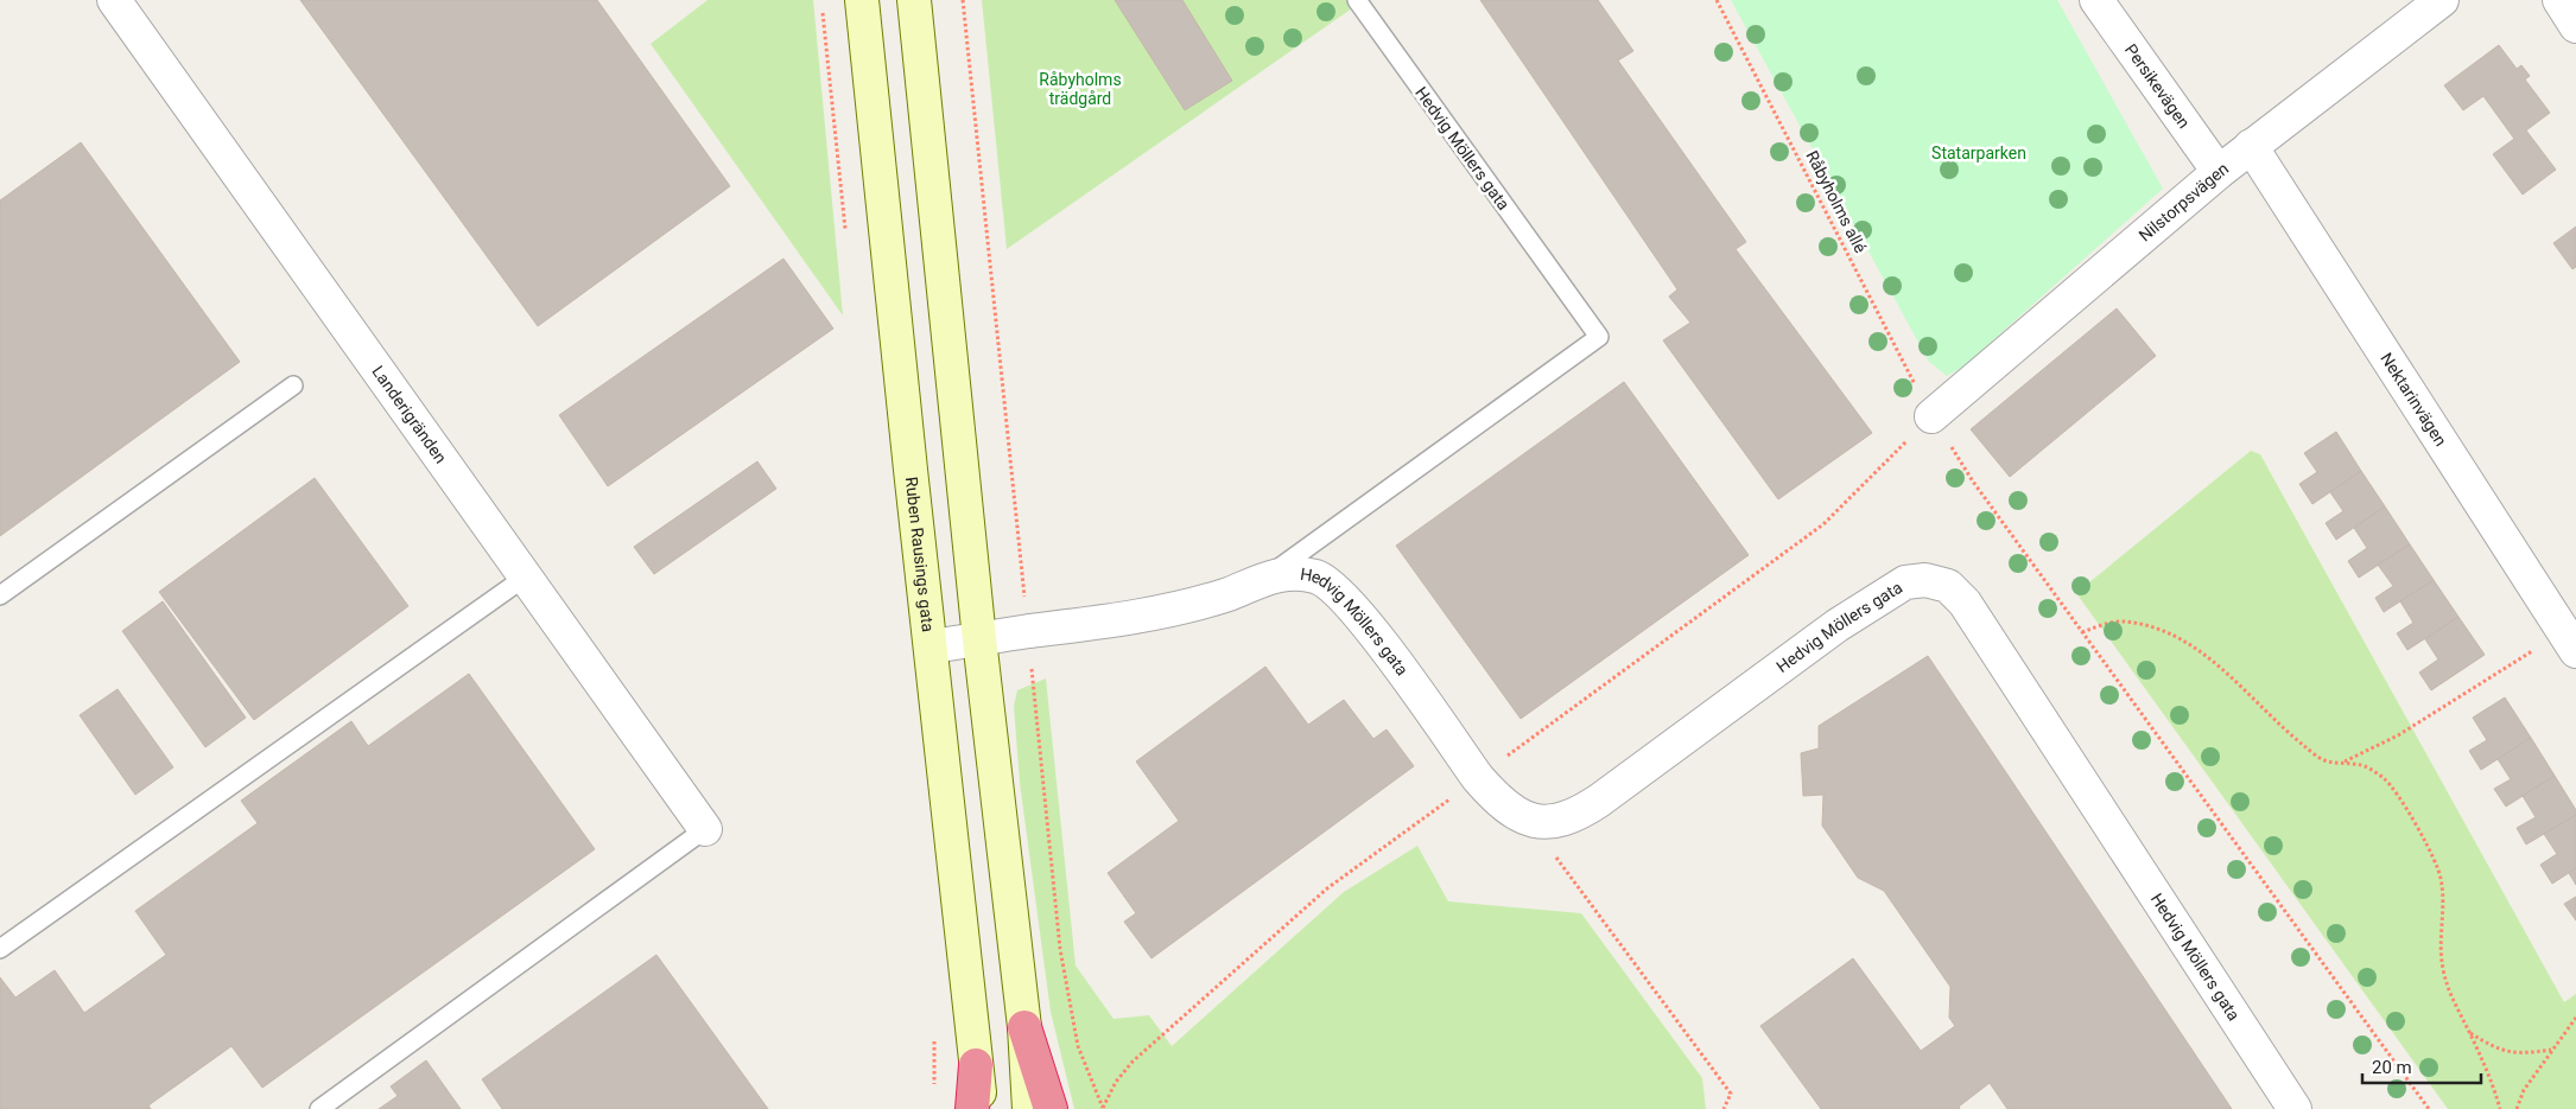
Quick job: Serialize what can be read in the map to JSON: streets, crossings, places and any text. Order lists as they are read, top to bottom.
{
  "streets": {
    "main road": ["Ruben Rausings gata"],
    "street": [
      "Persikevägen",
      "Hedvig Möllers gata",
      "Nilstorpsvägen",
      "Nektarinvägen",
      "Landerigränden"
    ],
    "path": ["Råbyholms allé"]
  },
  "crossings": [
    ["Persikevägen", "Nilstorpsvägen"],
    ["Hedvig Möllers gata", "Ruben Rausings gata"],
    ["Råbyholms allé", "Nilstorpsvägen"],
    ["Nilstorpsvägen", "Nektarinvägen"]
  ],
  "parks": ["Råbyholms trädgård", "Statarparken"],
  "scale_bar": "20 m"
}
